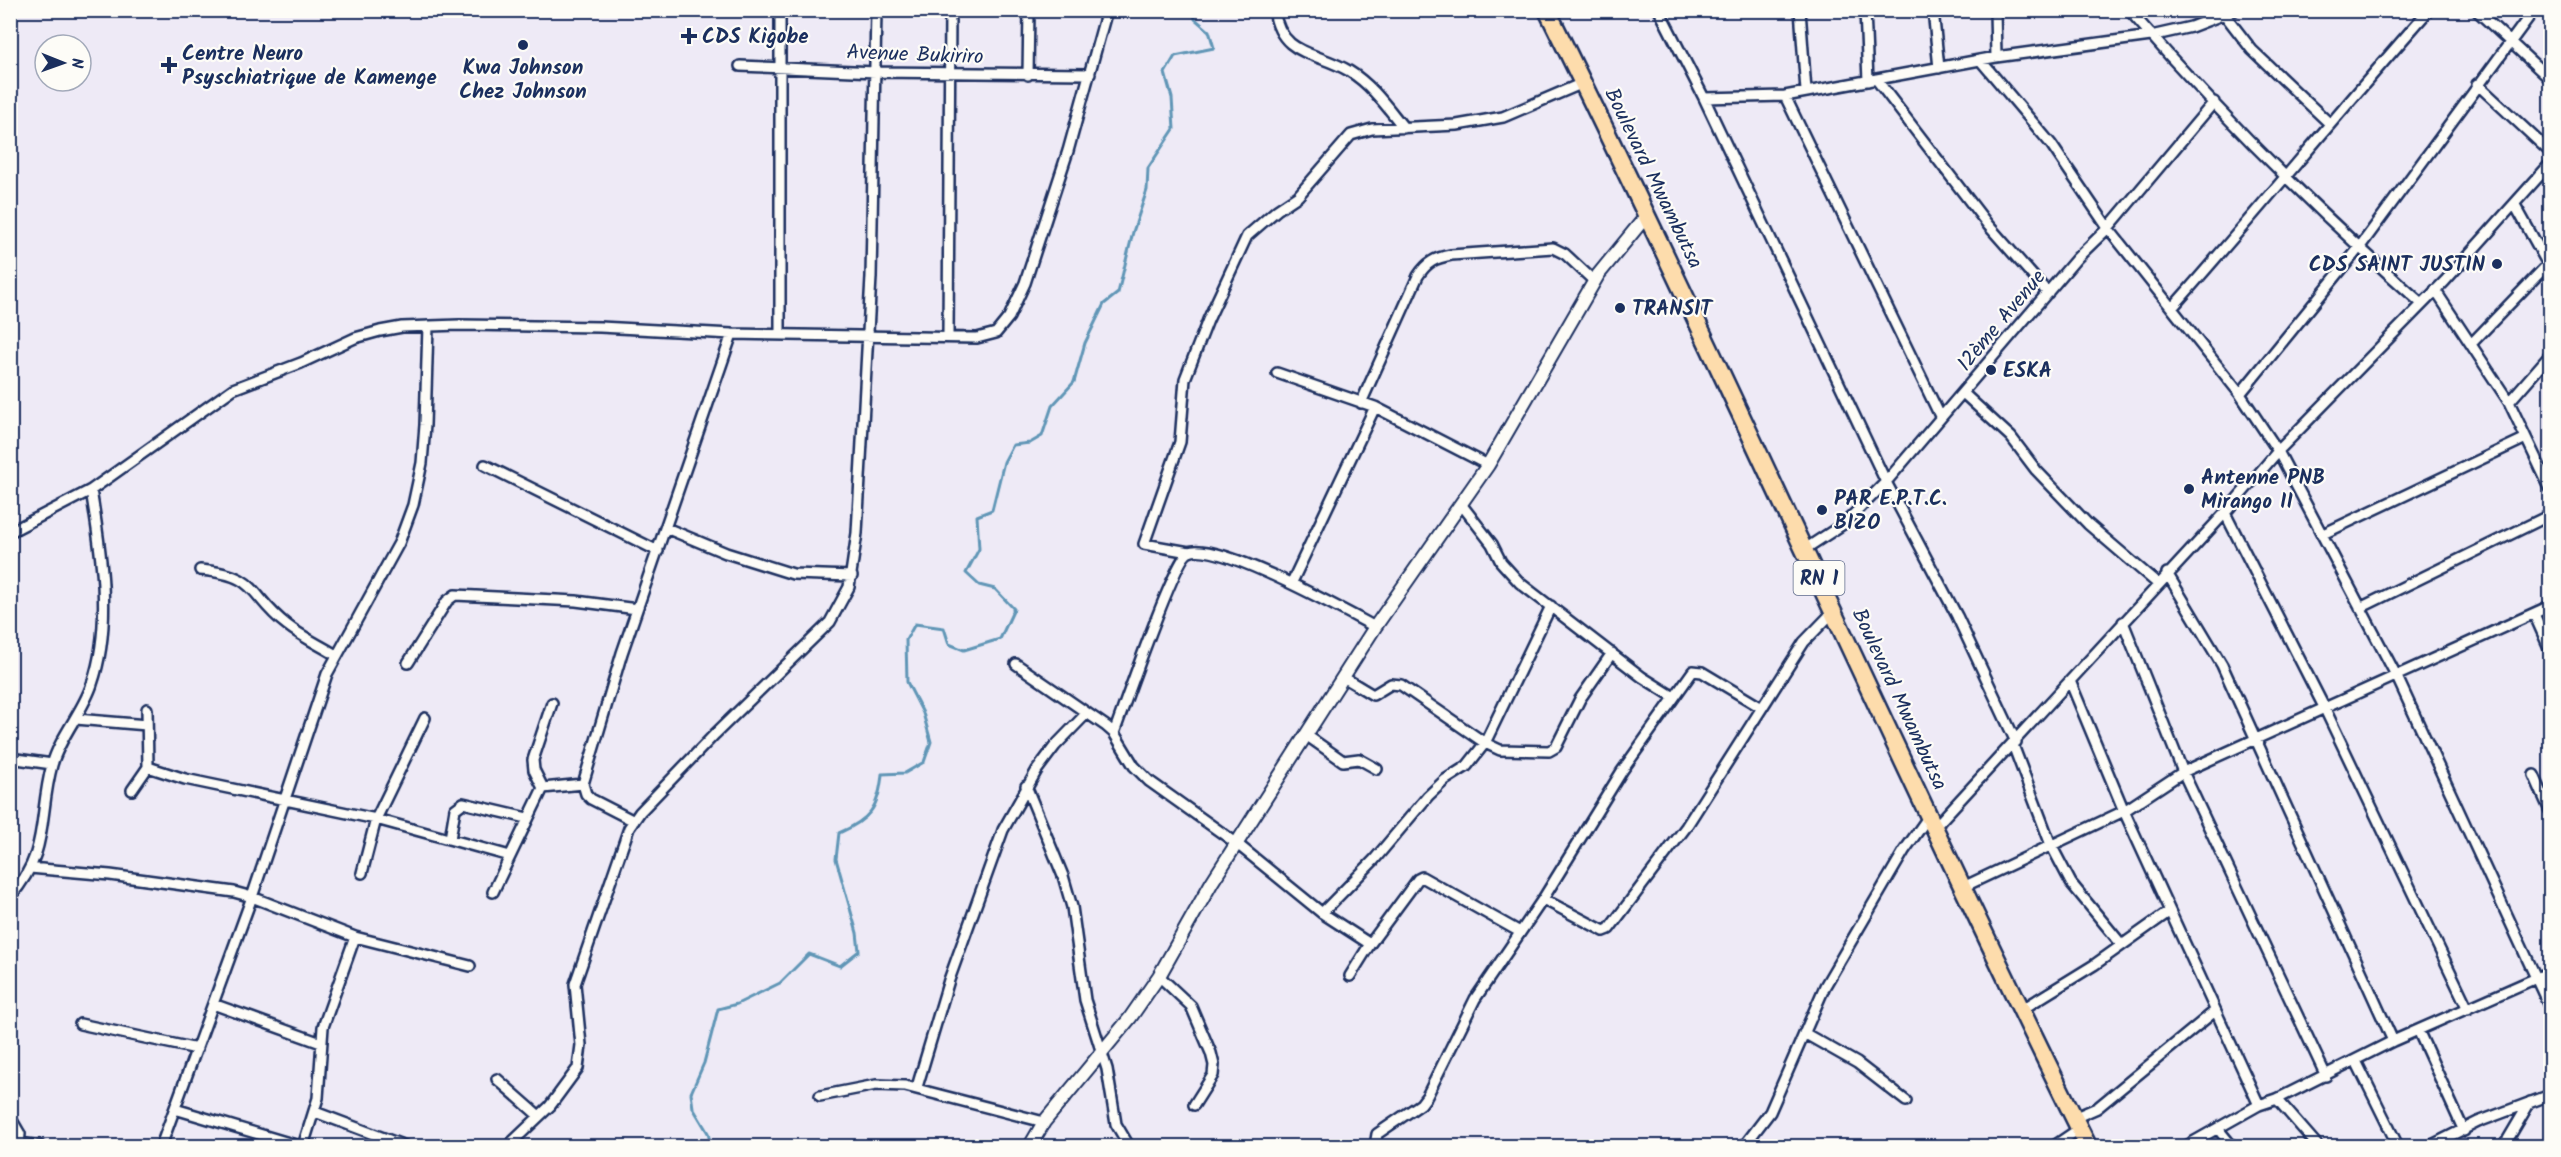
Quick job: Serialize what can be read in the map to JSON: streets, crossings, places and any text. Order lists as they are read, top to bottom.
{
  "streets": {
    "highway": ["Boulevard Mwambutsa", "RN 1"],
    "street": ["Avenue Bukiriro", "12ème Avenue"]
  },
  "crossings": [
    ["Boulevard Mwambutsa", "12ème Avenue"]
  ],
  "places": {
    "health": ["CDS Kigobe", "Centre Neuro Psyschiatrique de Kamenge"],
    "other": [
      "Kwa Johnson Chez Johnson",
      "CDS SAINT JUSTIN",
      "TRANSIT",
      "ESKA",
      "Antenne PNB Mirango II",
      "PAR E.P.T.C. BIZO"
    ]
  },
  "north": "right"
}
